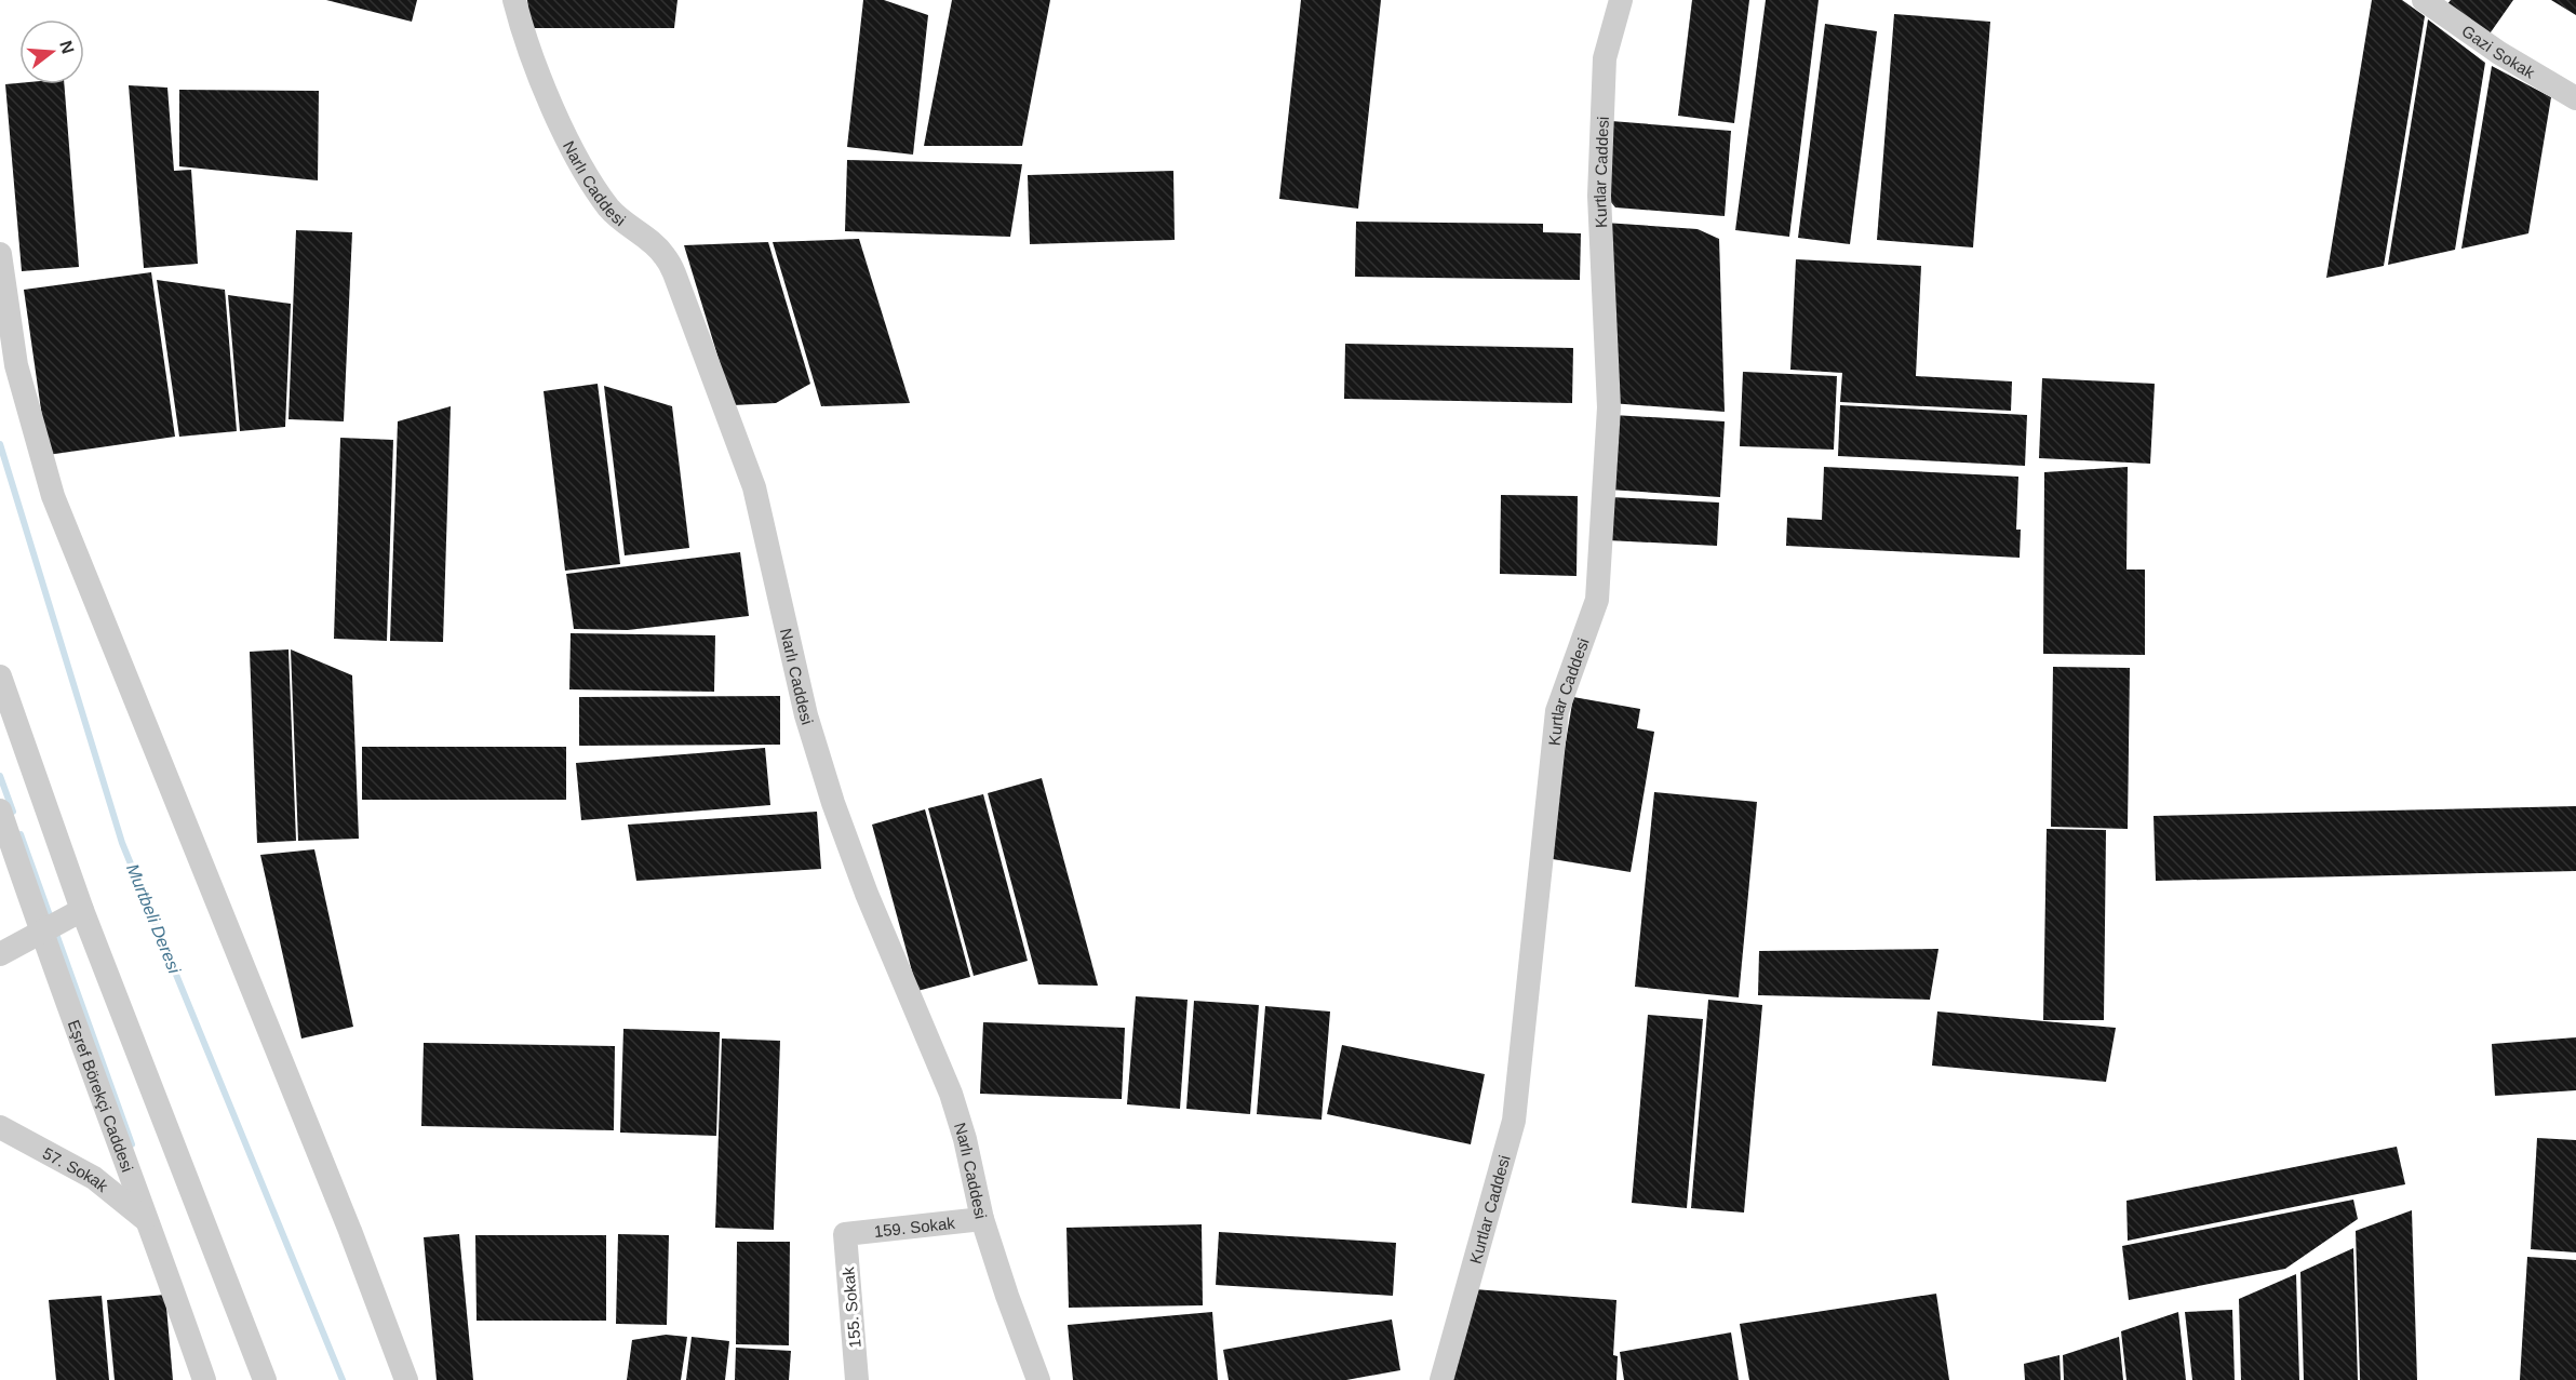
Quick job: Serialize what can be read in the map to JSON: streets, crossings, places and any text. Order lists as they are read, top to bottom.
{
  "streets": {
    "street": [
      "Gazi Sokak",
      "Kurtlar Caddesi",
      "Narlı Caddesi",
      "Eşref Börekçi Caddesi",
      "57. Sokak",
      "159. Sokak",
      "155. Sokak"
    ]
  },
  "crossings": [
    ["Narlı Caddesi", "159. Sokak"],
    ["Eşref Börekçi Caddesi", "57. Sokak"],
    ["159. Sokak", "155. Sokak"]
  ],
  "water": ["Murtbeli Deresi"],
  "north": "right"
}
